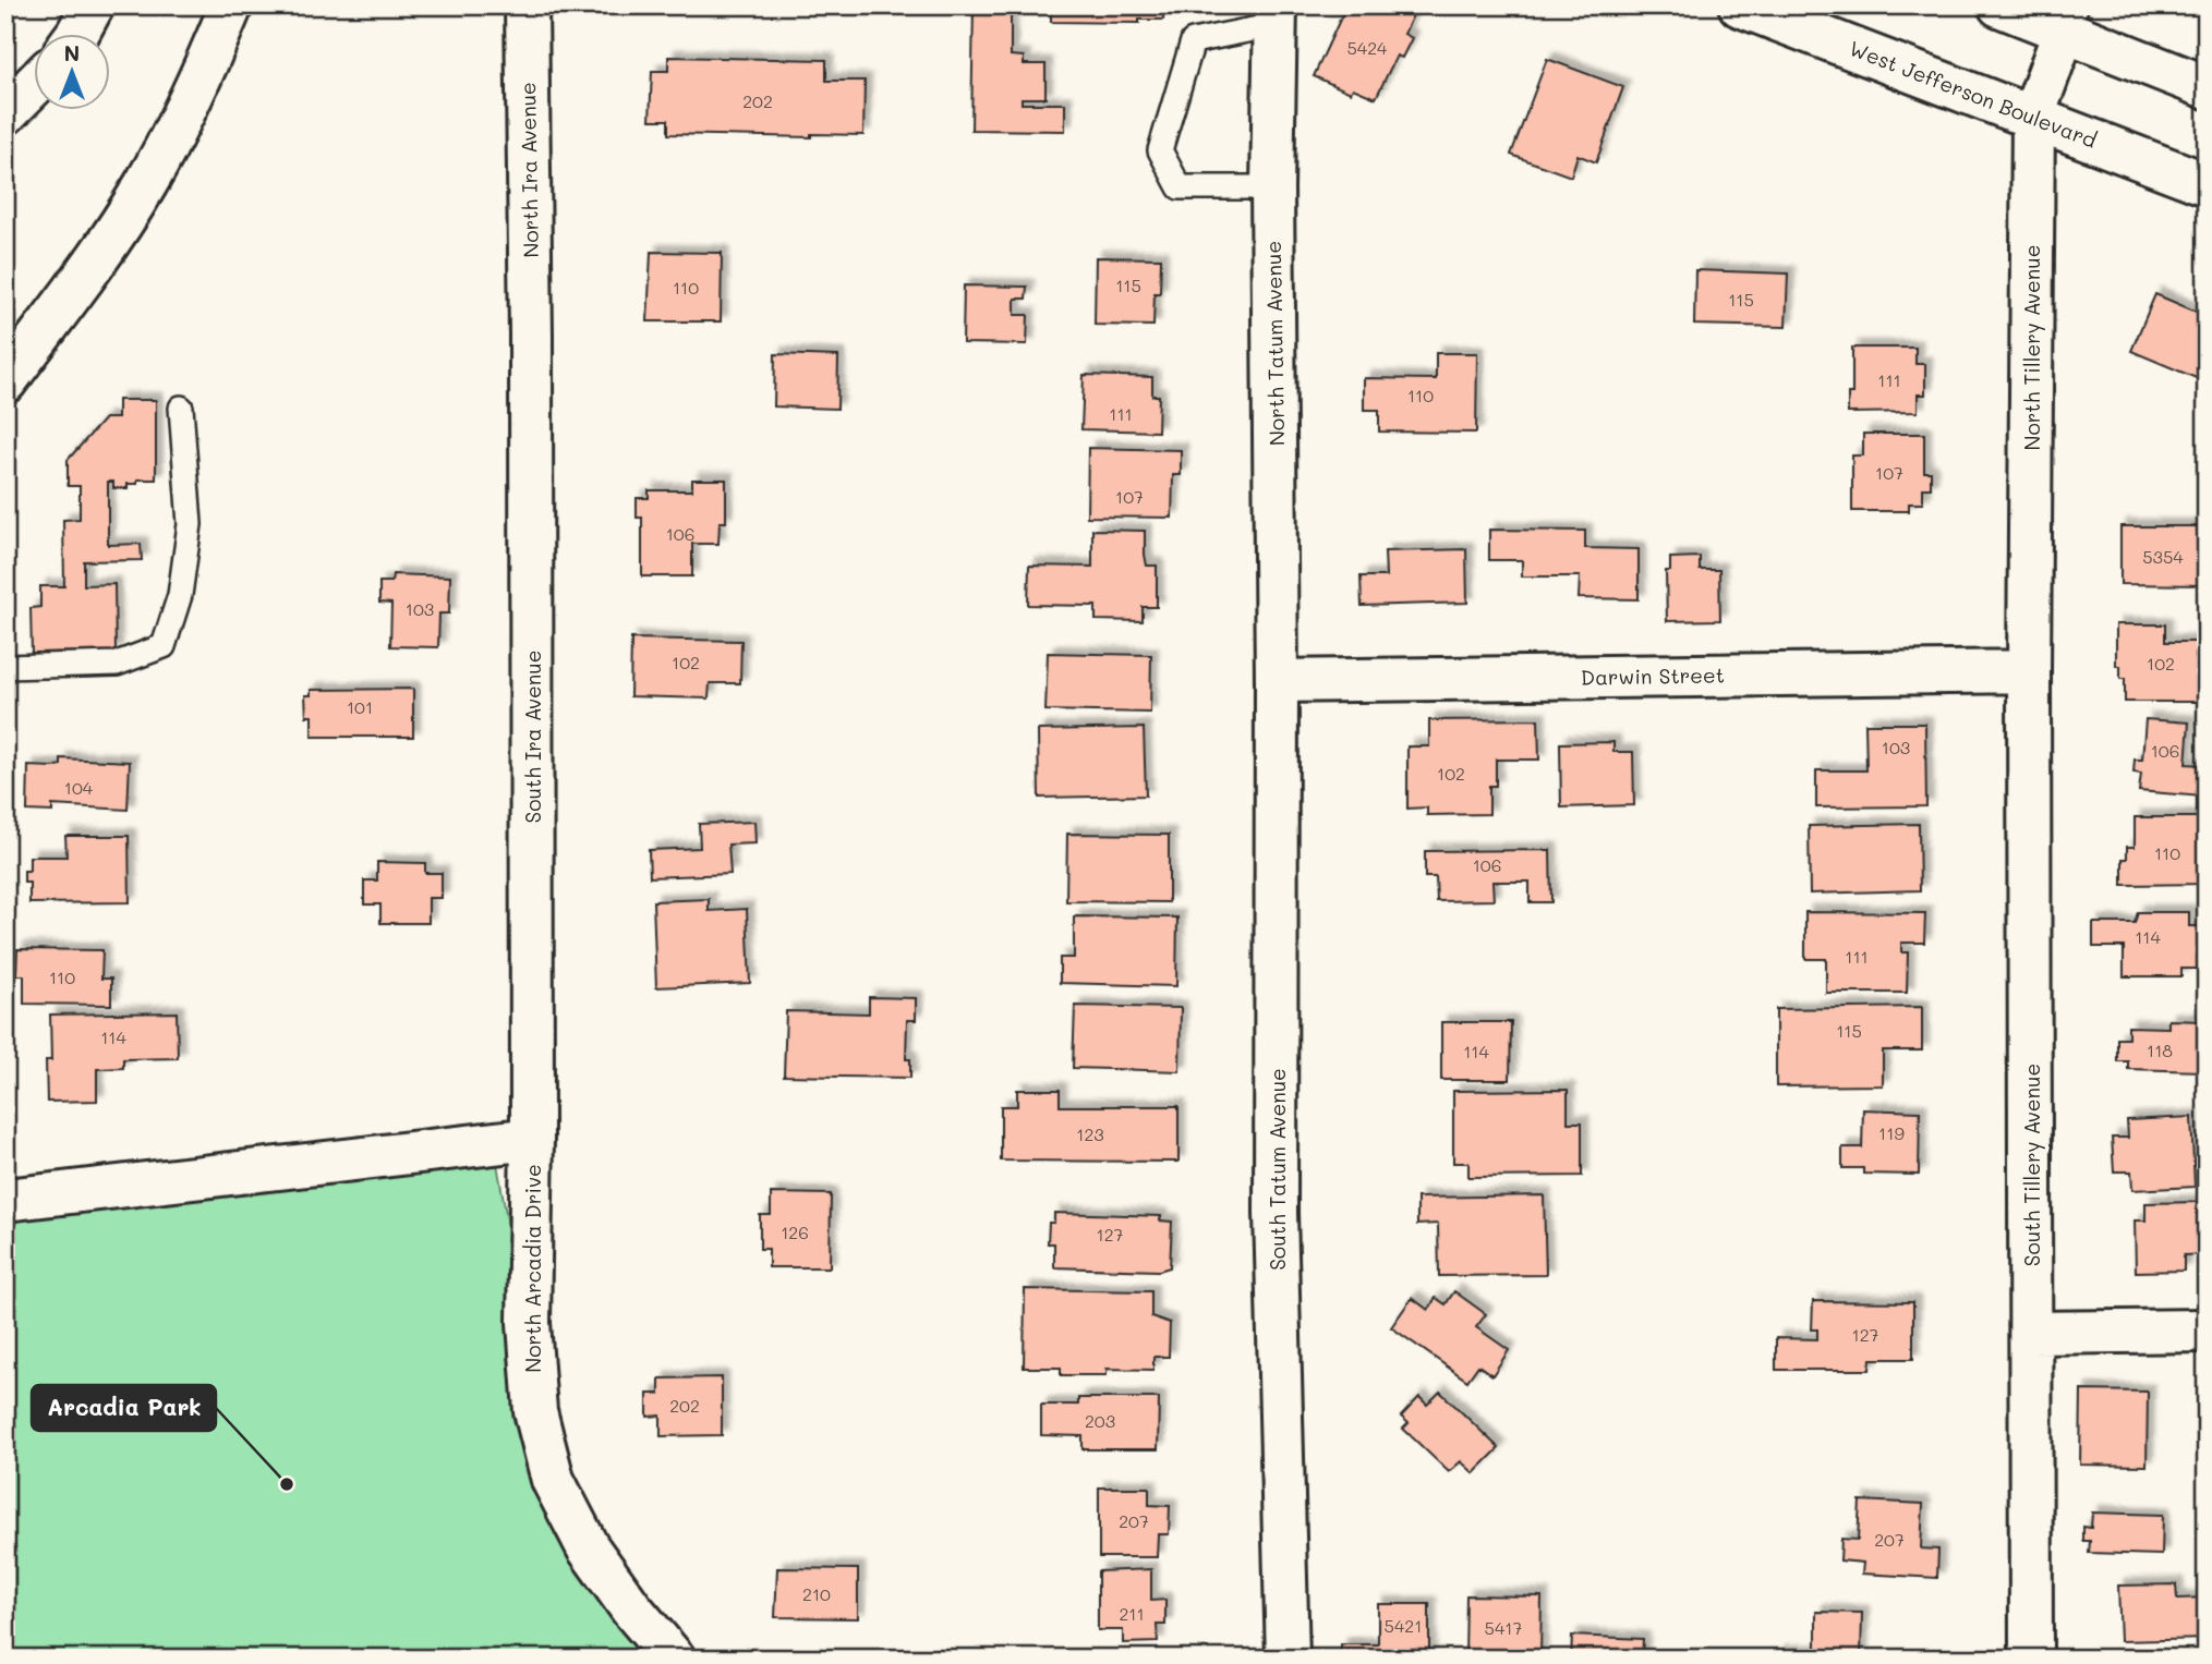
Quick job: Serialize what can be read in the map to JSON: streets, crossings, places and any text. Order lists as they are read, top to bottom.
{
  "streets": {
    "main road": [
      "West Jefferson Boulevard",
      "North Ira Avenue",
      "North Tatum Avenue",
      "North Tillery Avenue",
      "Darwin Street",
      "South Ira Avenue",
      "South Tillery Avenue",
      "South Tatum Avenue",
      "North Arcadia Drive"
    ]
  },
  "crossings": [
    ["West Jefferson Boulevard", "North Tillery Avenue"],
    ["North Ira Avenue", "South Ira Avenue"],
    ["North Tatum Avenue", "Darwin Street"],
    ["North Tatum Avenue", "South Tatum Avenue"],
    ["North Tillery Avenue", "Darwin Street"],
    ["North Tillery Avenue", "South Tillery Avenue"],
    ["Darwin Street", "South Tillery Avenue"],
    ["Darwin Street", "South Tatum Avenue"],
    ["South Ira Avenue", "North Arcadia Drive"]
  ],
  "places": ["Arcadia Park"],
  "house_numbers": [
    "5424",
    "202",
    "115",
    "110",
    "115",
    "111",
    "110",
    "111",
    "107",
    "107",
    "106",
    "5354",
    "103",
    "102",
    "102",
    "101",
    "103",
    "106",
    "102",
    "104",
    "110",
    "106",
    "114",
    "111",
    "110",
    "115",
    "114",
    "118",
    "114",
    "119",
    "123",
    "126",
    "127",
    "127",
    "202",
    "203",
    "207",
    "207",
    "210",
    "211",
    "5421",
    "5417"
  ],
  "north": "top"
}
